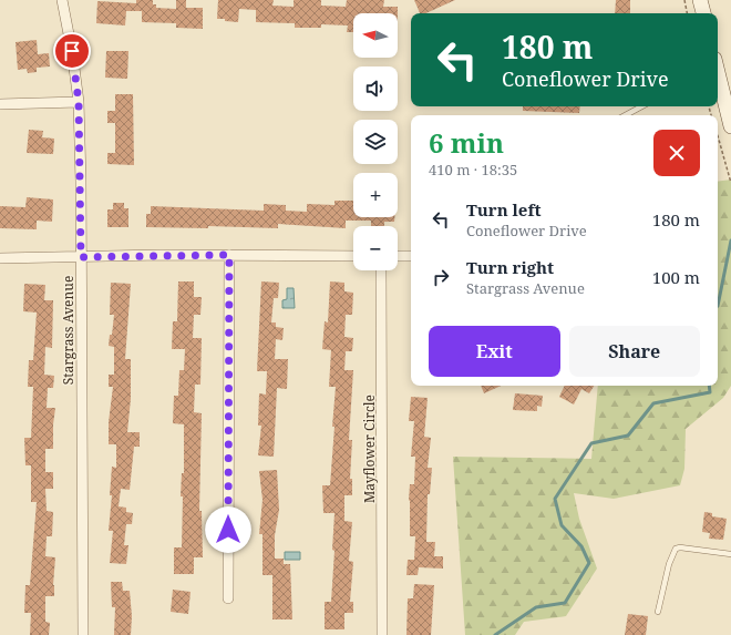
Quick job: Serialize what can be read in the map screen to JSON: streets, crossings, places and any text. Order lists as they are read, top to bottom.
{
  "streets": {
    "street": ["Stargrass Avenue", "Mayflower Circle"]
  },
  "north": "left",
  "page": {
    "map_buttons": ["+", "−"],
    "turn": ["180 m", "Coneflower Drive"],
    "heading": ["6 min", "410 m · 18:35"],
    "list": [
      {
        "name": "Turn left",
        "note": "Coneflower Drive",
        "value": "180 m"
      },
      {
        "name": "Turn right",
        "note": "Stargrass Avenue",
        "value": "100 m"
      }
    ],
    "buttons": ["Exit", "Share"]
  }
}
